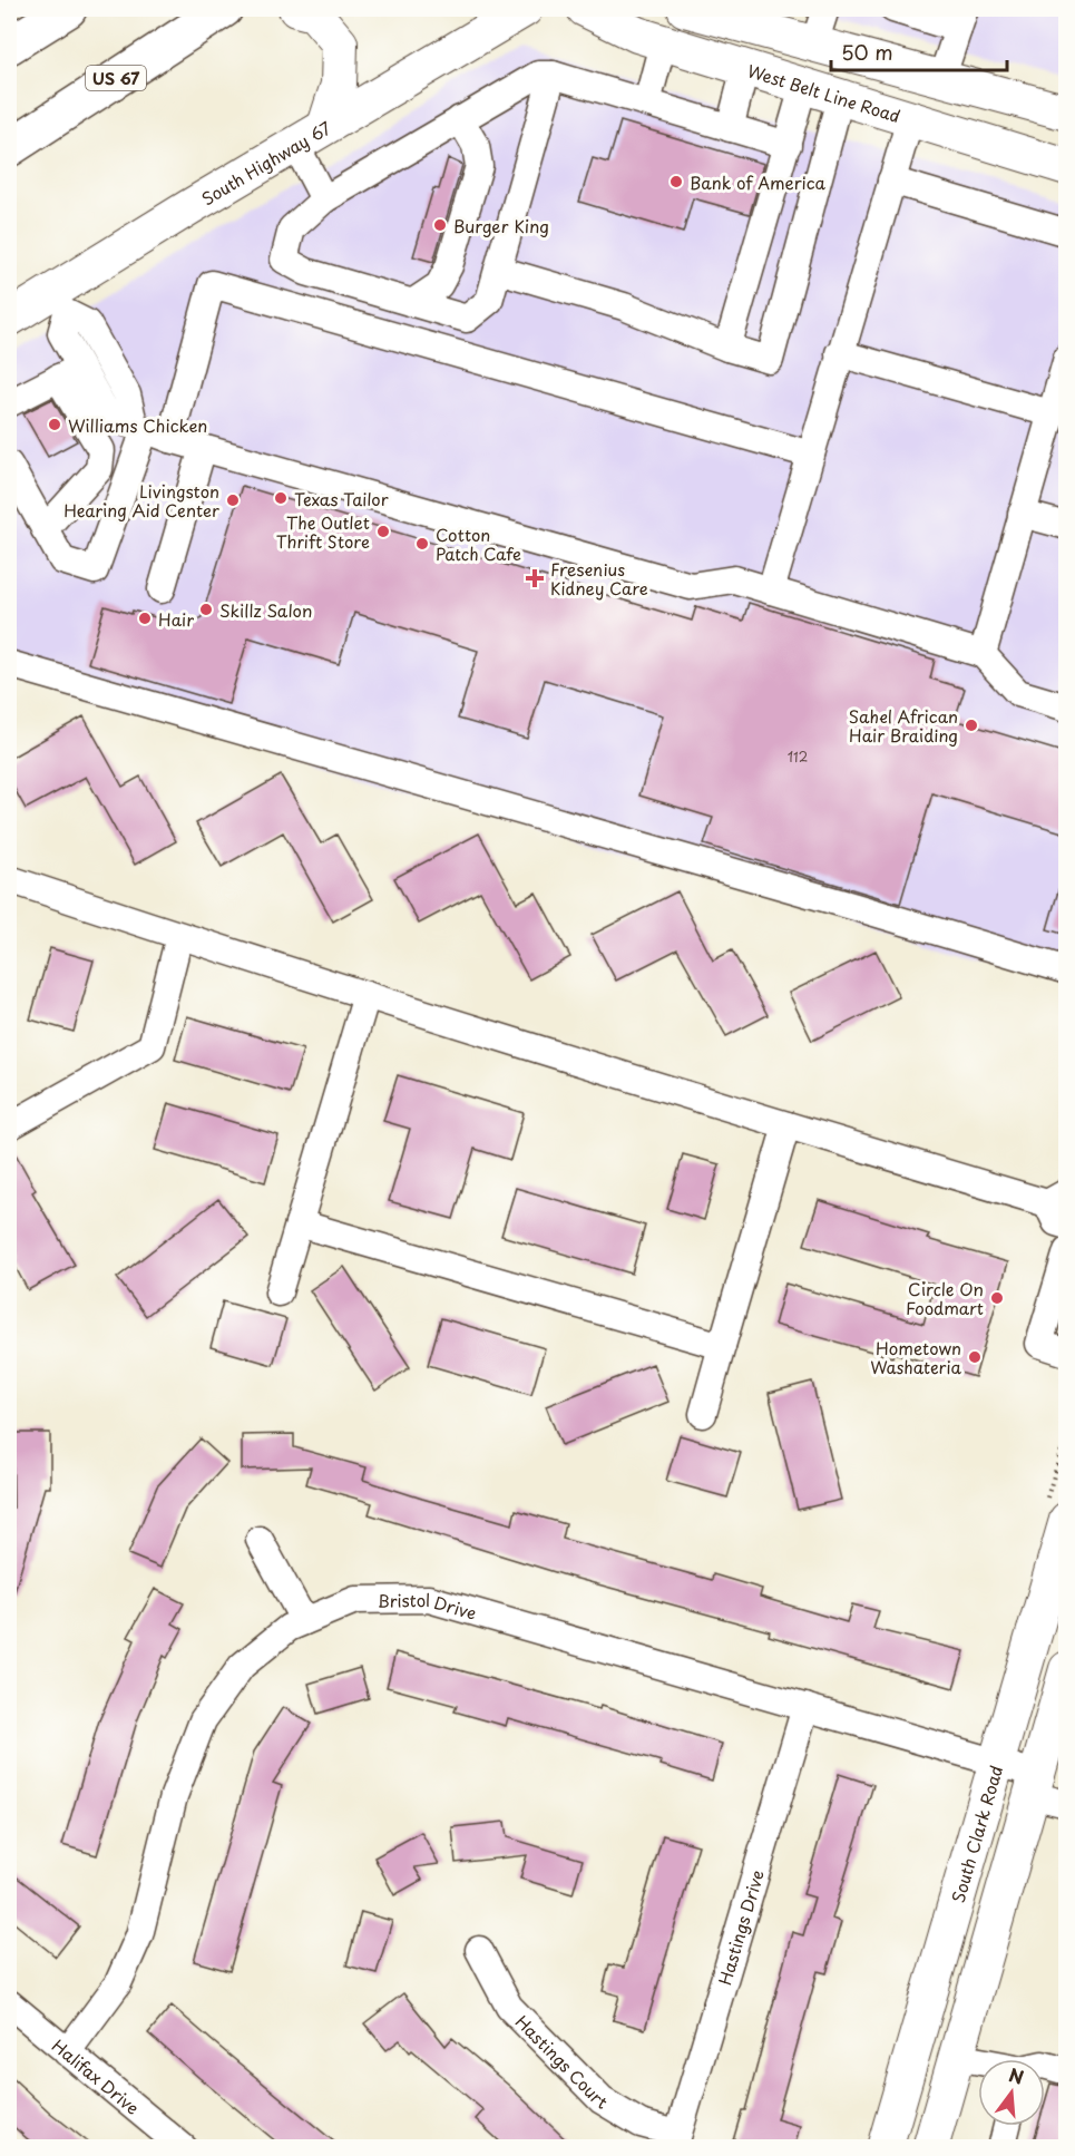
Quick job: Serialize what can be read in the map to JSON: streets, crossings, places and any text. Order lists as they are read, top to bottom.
{
  "streets": {
    "highway": ["US 67"],
    "main road": ["West Belt Line Road", "South Highway 67", "South Clark Road"],
    "street": [
      "Bristol Drive",
      "Hastings Drive",
      "Hastings Court",
      "Halifax Drive"
    ]
  },
  "crossings": [
    ["Bristol Drive", "South Clark Road"],
    ["Bristol Drive", "Hastings Drive"],
    ["Bristol Drive", "Halifax Drive"],
    ["Hastings Drive", "Hastings Court"]
  ],
  "places": {
    "other": [
      "Bank of America",
      "Burger King",
      "Williams Chicken",
      "Texas Tailor",
      "Livingston Hearing Aid Center",
      "The Outlet Thrift Store",
      "Cotton Patch Cafe",
      "Skillz Salon",
      "Hair",
      "Sahel African Hair Braiding",
      "Circle On Foodmart",
      "Hometown Washateria"
    ],
    "health": ["Fresenius Kidney Care"]
  },
  "house_numbers": ["112"],
  "scale_bar": "50 m",
  "north": "top"
}
